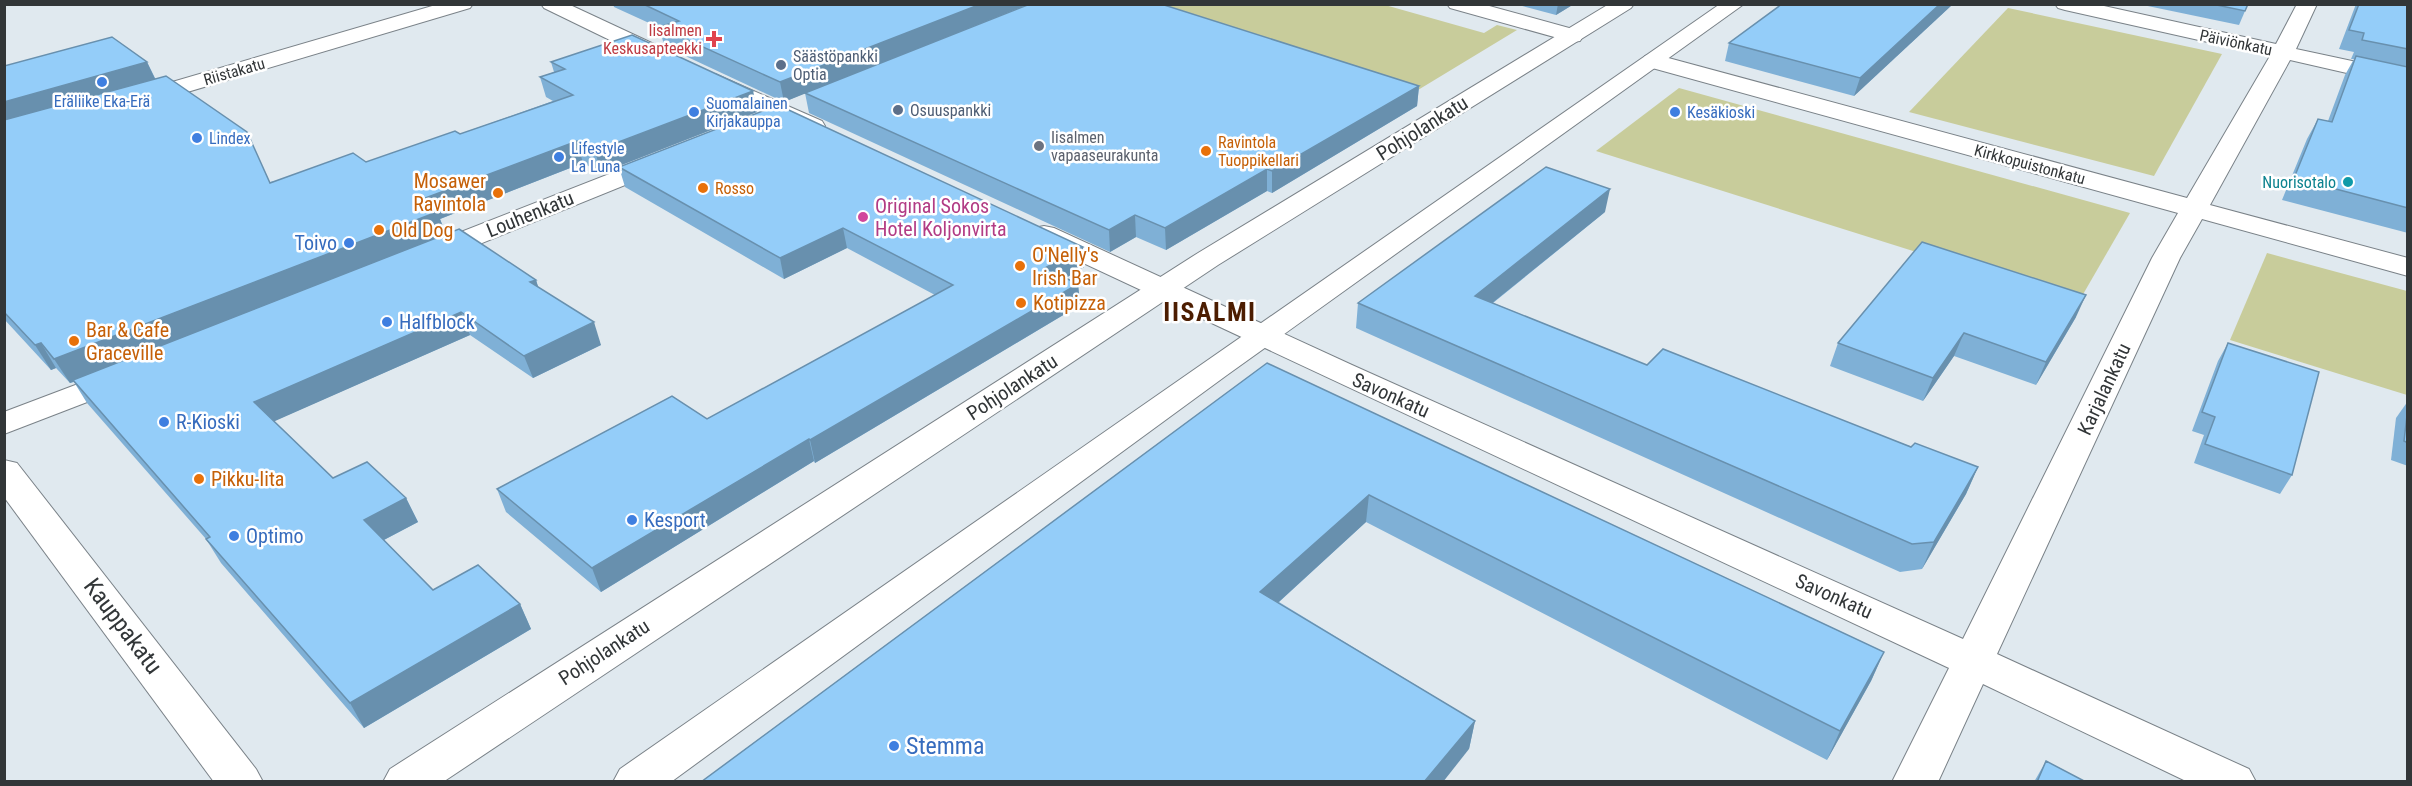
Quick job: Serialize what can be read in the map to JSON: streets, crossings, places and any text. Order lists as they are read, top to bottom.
{
  "streets": {
    "street": [
      "Päiviönkatu",
      "Riistakatu",
      "Pohjolankatu",
      "Kirkkopuistonkatu",
      "Louhenkatu",
      "Karjalankatu",
      "Savonkatu",
      "Kauppakatu"
    ]
  },
  "crossings": [
    ["Päiviönkatu", "Karjalankatu"],
    ["Pohjolankatu", "Savonkatu"],
    ["Kirkkopuistonkatu", "Karjalankatu"],
    ["Karjalankatu", "Savonkatu"]
  ],
  "districts": ["IISALMI"],
  "places": {
    "health": ["Iisalmen Keskusapteekki"],
    "other": [
      "Säästöpankki Optia",
      "Eräliike Eka-Erä",
      "Osuuspankki",
      "Suomalainen Kirjakauppa",
      "Kesäkioski",
      "Lindex",
      "Iisalmen vapaaseurakunta",
      "Ravintola Tuoppikellari",
      "Lifestyle La Luna",
      "Nuorisotalo",
      "Rosso",
      "Mosawer Ravintola",
      "Original Sokos Hotel Koljonvirta",
      "Old Dog",
      "Toivo",
      "O'Nelly's Irish Bar",
      "Kotipizza",
      "Halfblock",
      "Bar & Cafe Graceville",
      "R-Kioski",
      "Pikku-Iita",
      "Kesport",
      "Optimo",
      "Stemma"
    ]
  }
}
